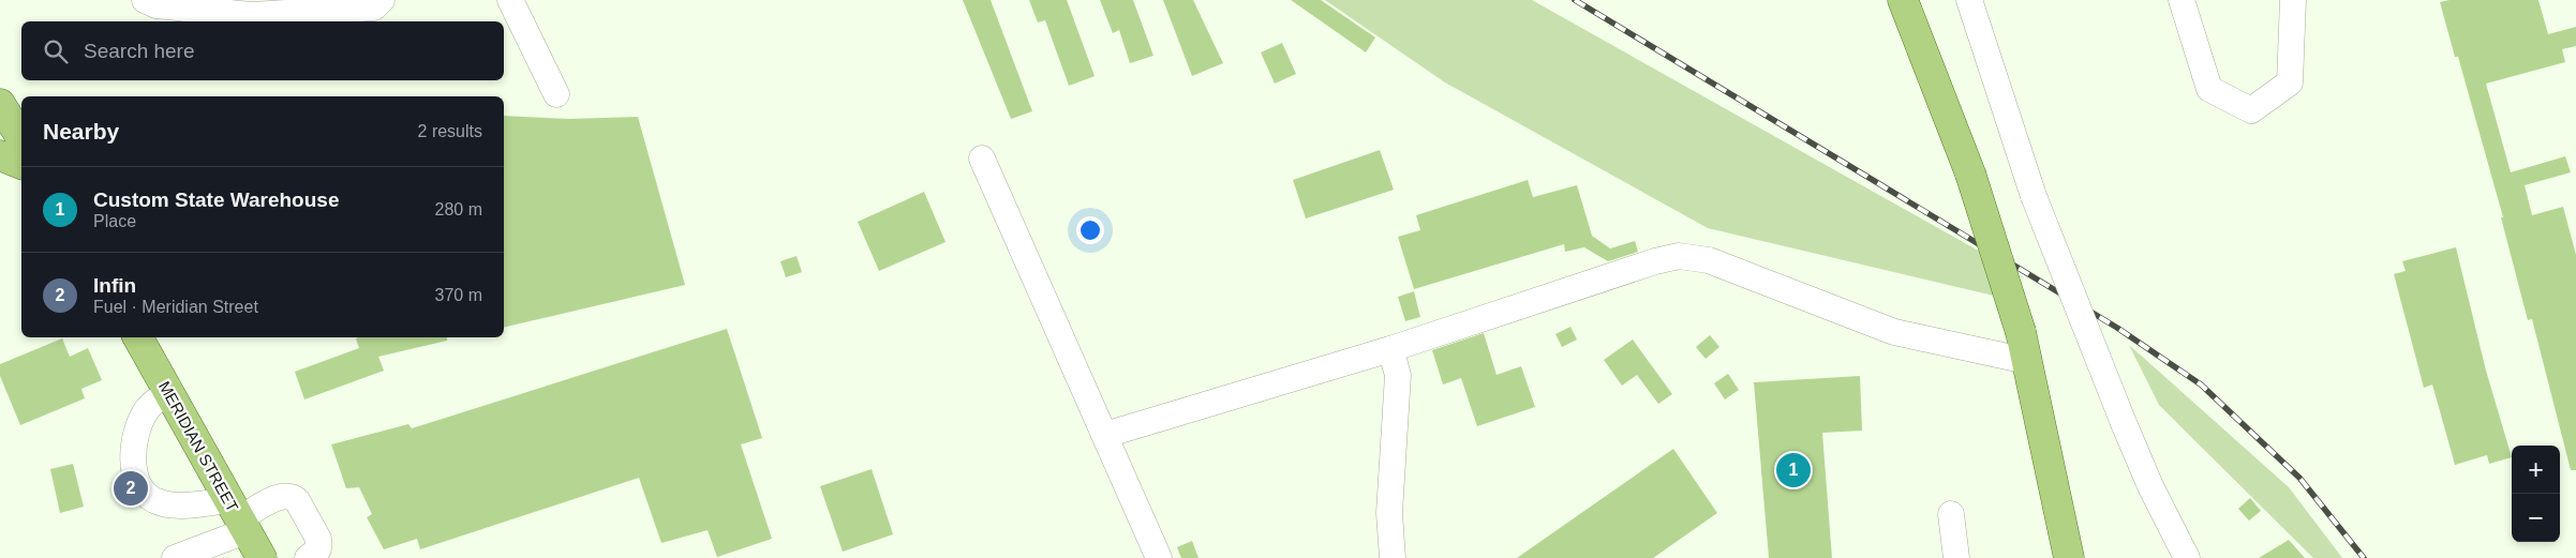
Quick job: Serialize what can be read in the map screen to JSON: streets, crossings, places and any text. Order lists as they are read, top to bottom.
{
  "streets": {
    "main road": ["MERIDIAN STREET"]
  },
  "page": {
    "search": "Search here",
    "heading": ["Nearby", "2 results"],
    "list": [
      {
        "mark": "1",
        "name": "Custom State Warehouse",
        "note": "Place",
        "value": "280 m"
      },
      {
        "mark": "2",
        "name": "Infin",
        "note": "Fuel · Meridian Street",
        "value": "370 m"
      }
    ],
    "map_buttons": ["+", "−"],
    "pins": ["1", "2"]
  }
}
